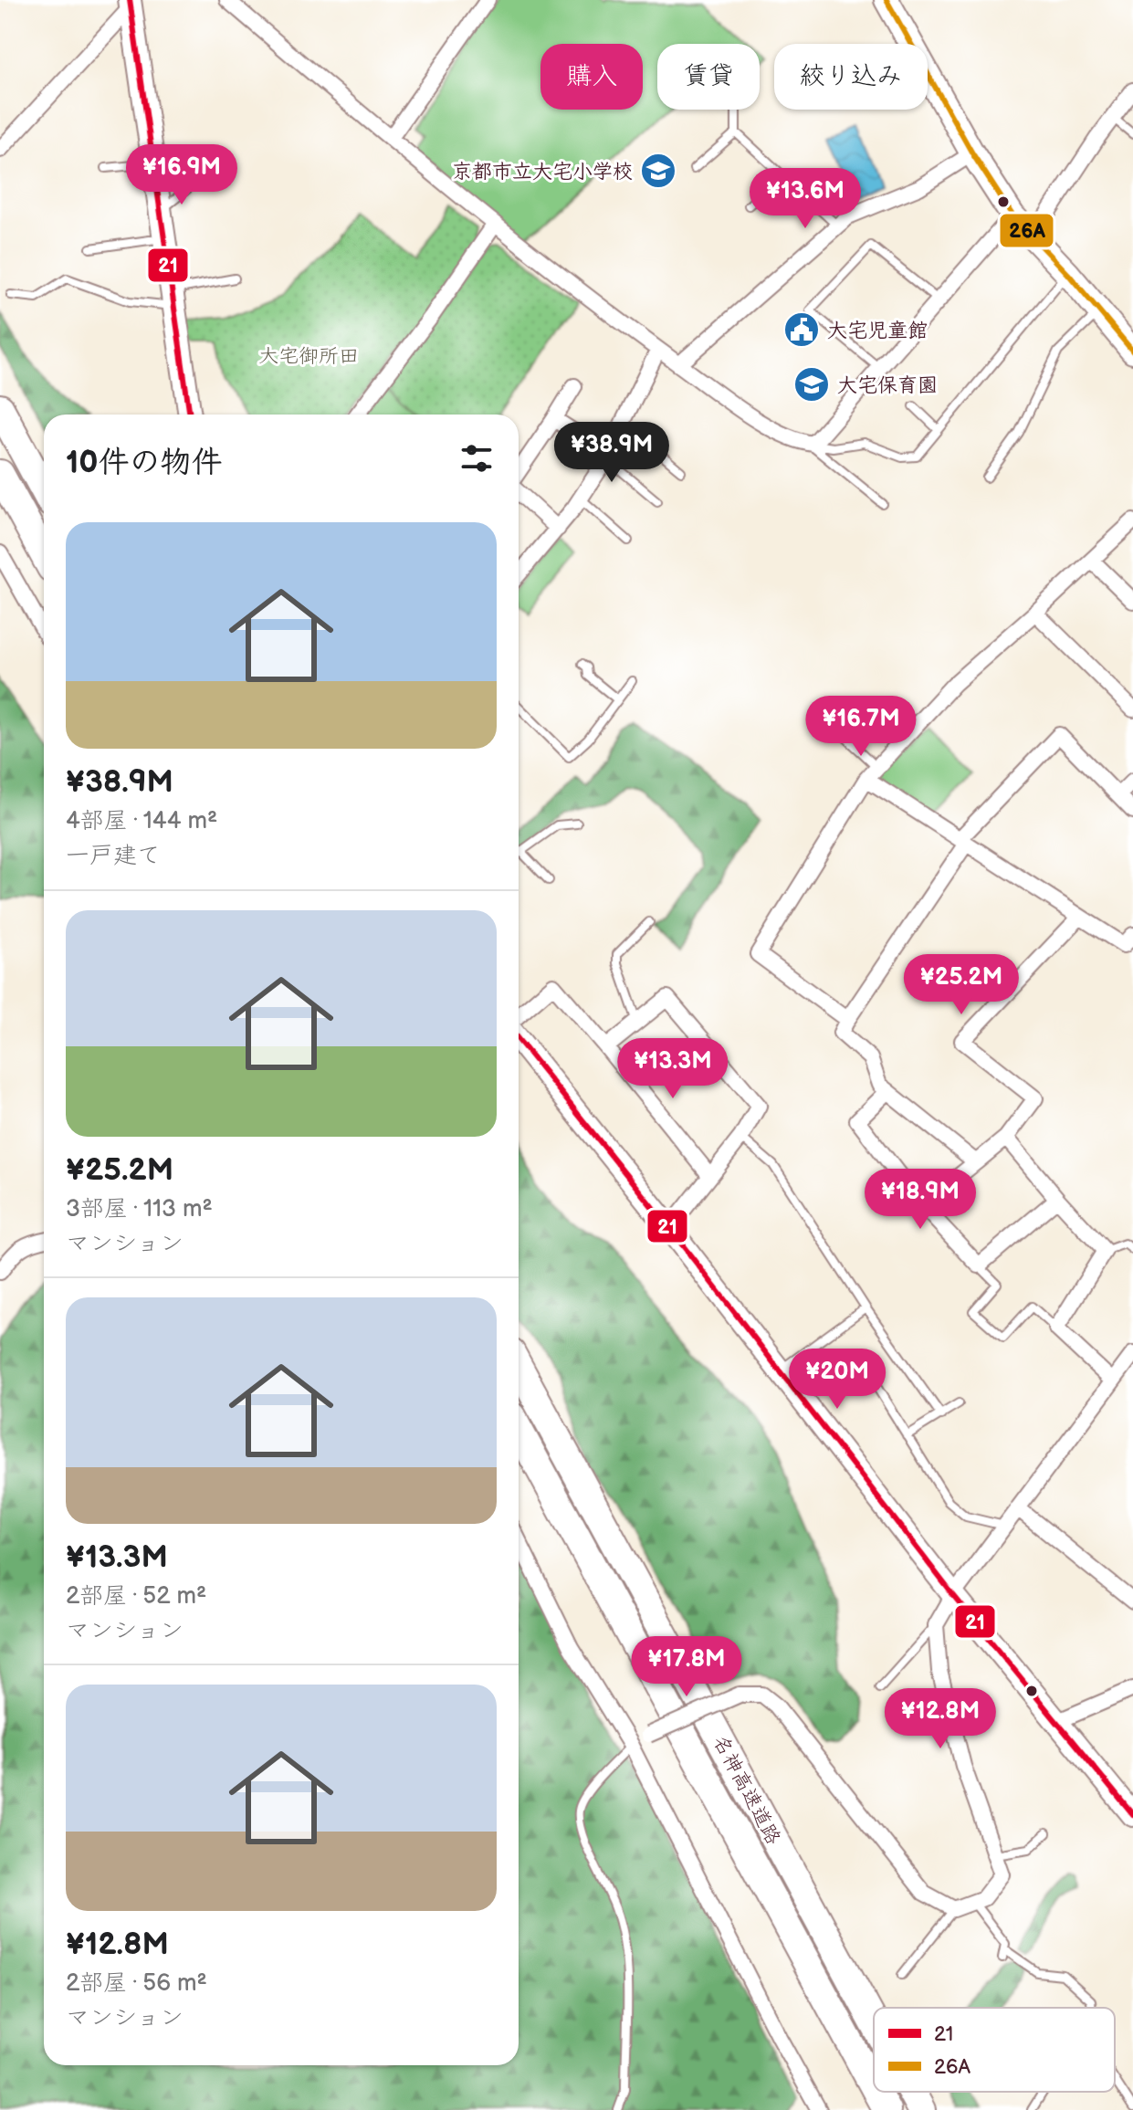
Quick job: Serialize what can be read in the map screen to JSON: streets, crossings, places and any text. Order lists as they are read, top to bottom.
{
  "streets": {
    "highway": ["名神高速道路"]
  },
  "parks": ["大宅御所田"],
  "places": {
    "school or university": ["京都市立大宅小学校", "大宅保育園"],
    "public building": ["大宅児童館"]
  },
  "lines": ["transit line 21", "transit line 26A"],
  "legend": ["21", "26A"],
  "page": {
    "chip": ["購入", "賃貸", "絞り込み"],
    "price": [
      "¥16.9M",
      "¥13.6M",
      "¥38.9M",
      "¥16.7M",
      "¥25.2M",
      "¥13.3M",
      "¥18.9M",
      "¥20M",
      "¥17.8M",
      "¥12.8M"
    ],
    "heading": "10件の物件",
    "list": [
      {
        "name": "¥38.9M",
        "note": "4部屋 · 144 m² · 一戸建て"
      },
      {
        "name": "¥25.2M",
        "note": "3部屋 · 113 m² · マンション"
      },
      {
        "name": "¥13.3M",
        "note": "2部屋 · 52 m² · マンション"
      },
      {
        "name": "¥12.8M",
        "note": "2部屋 · 56 m² · マンション"
      }
    ]
  }
}
